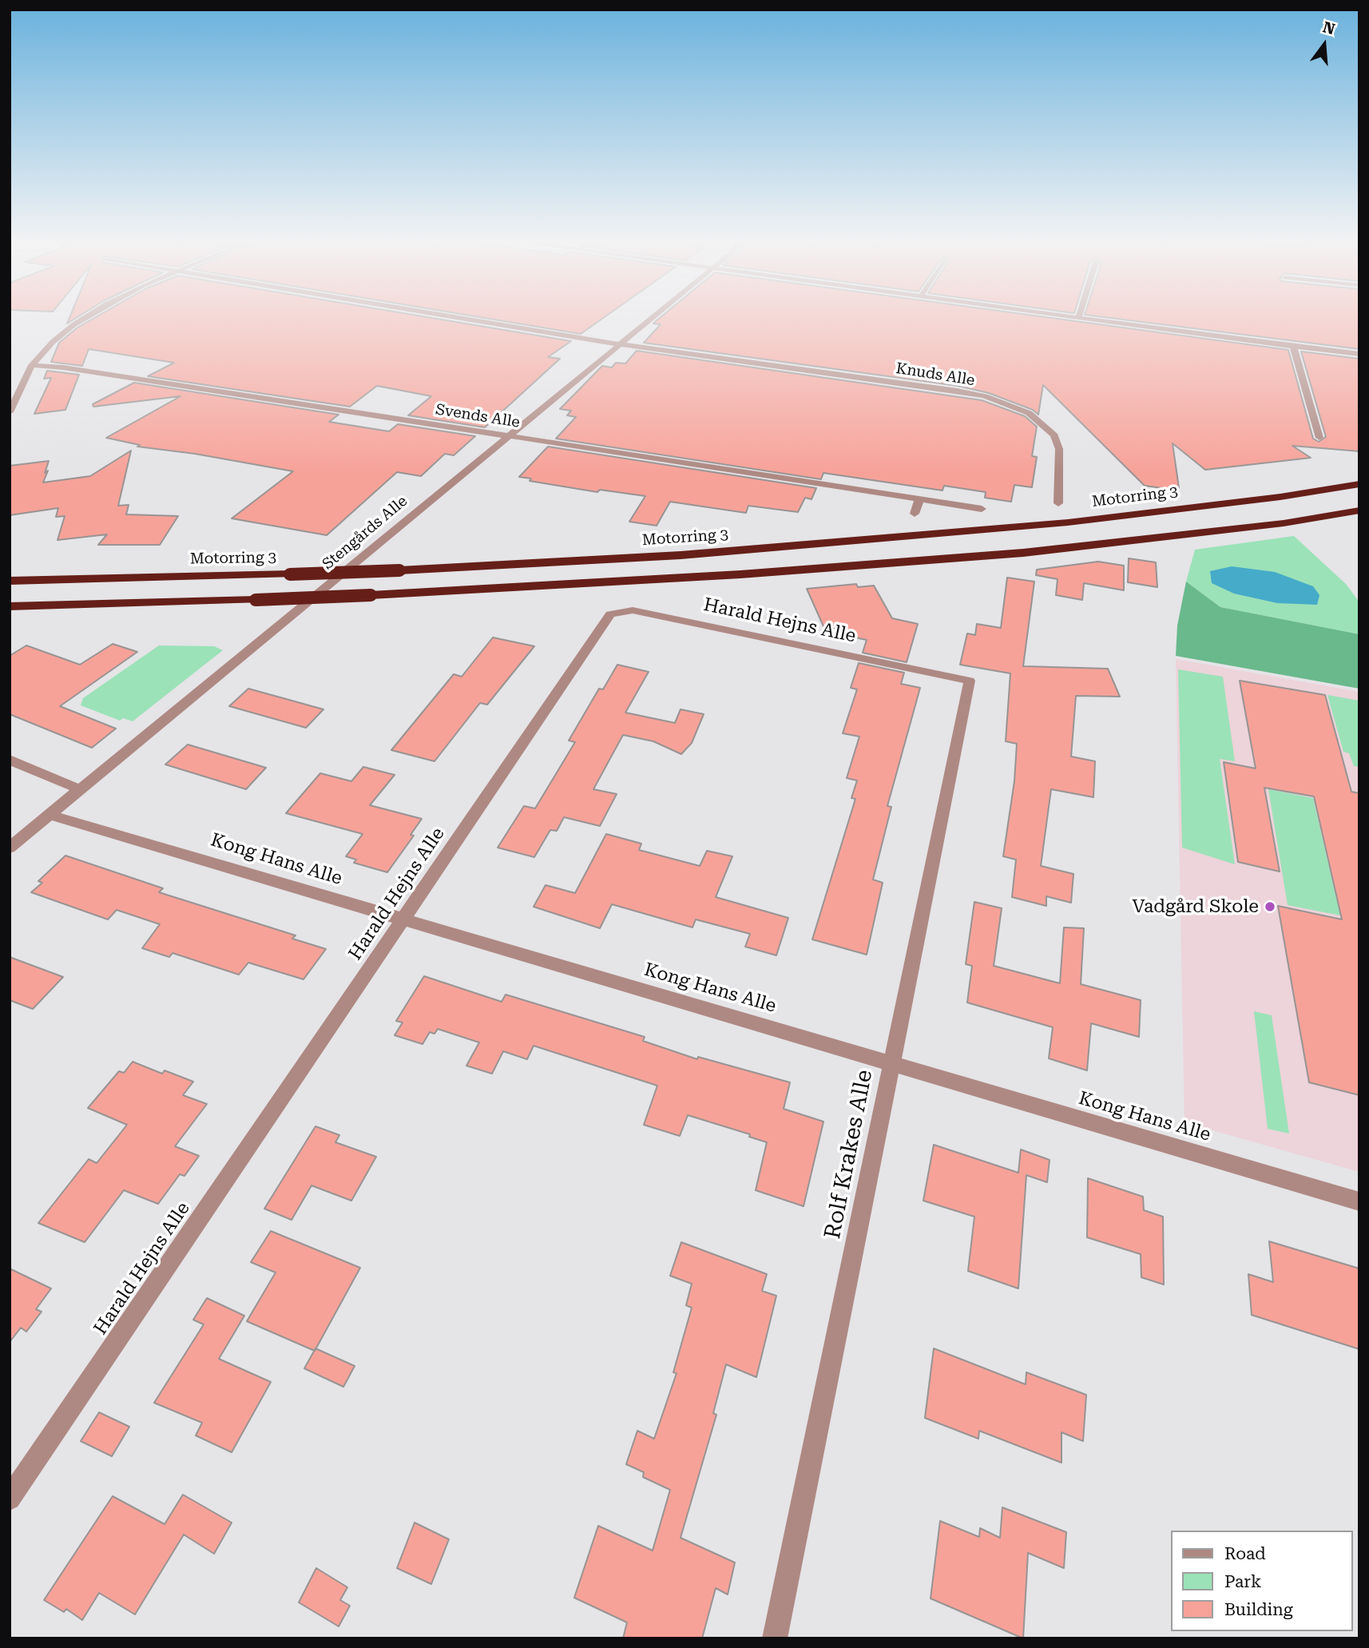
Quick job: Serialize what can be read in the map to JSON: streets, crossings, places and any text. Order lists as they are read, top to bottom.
{
  "streets": {
    "highway": ["Motorring 3"],
    "street": [
      "Knuds Alle",
      "Svends Alle",
      "Stengårds Alle",
      "Harald Hejns Alle",
      "Kong Hans Alle",
      "Rolf Krakes Alle"
    ]
  },
  "crossings": [
    ["Knuds Alle", "Stengårds Alle"],
    ["Svends Alle", "Stengårds Alle"],
    ["Stengårds Alle", "Kong Hans Alle"],
    ["Harald Hejns Alle", "Kong Hans Alle"],
    ["Harald Hejns Alle", "Rolf Krakes Alle"],
    ["Kong Hans Alle", "Rolf Krakes Alle"]
  ],
  "places": ["Vadgård Skole"],
  "legend": ["Road", "Park", "Building"],
  "north": "top"
}
